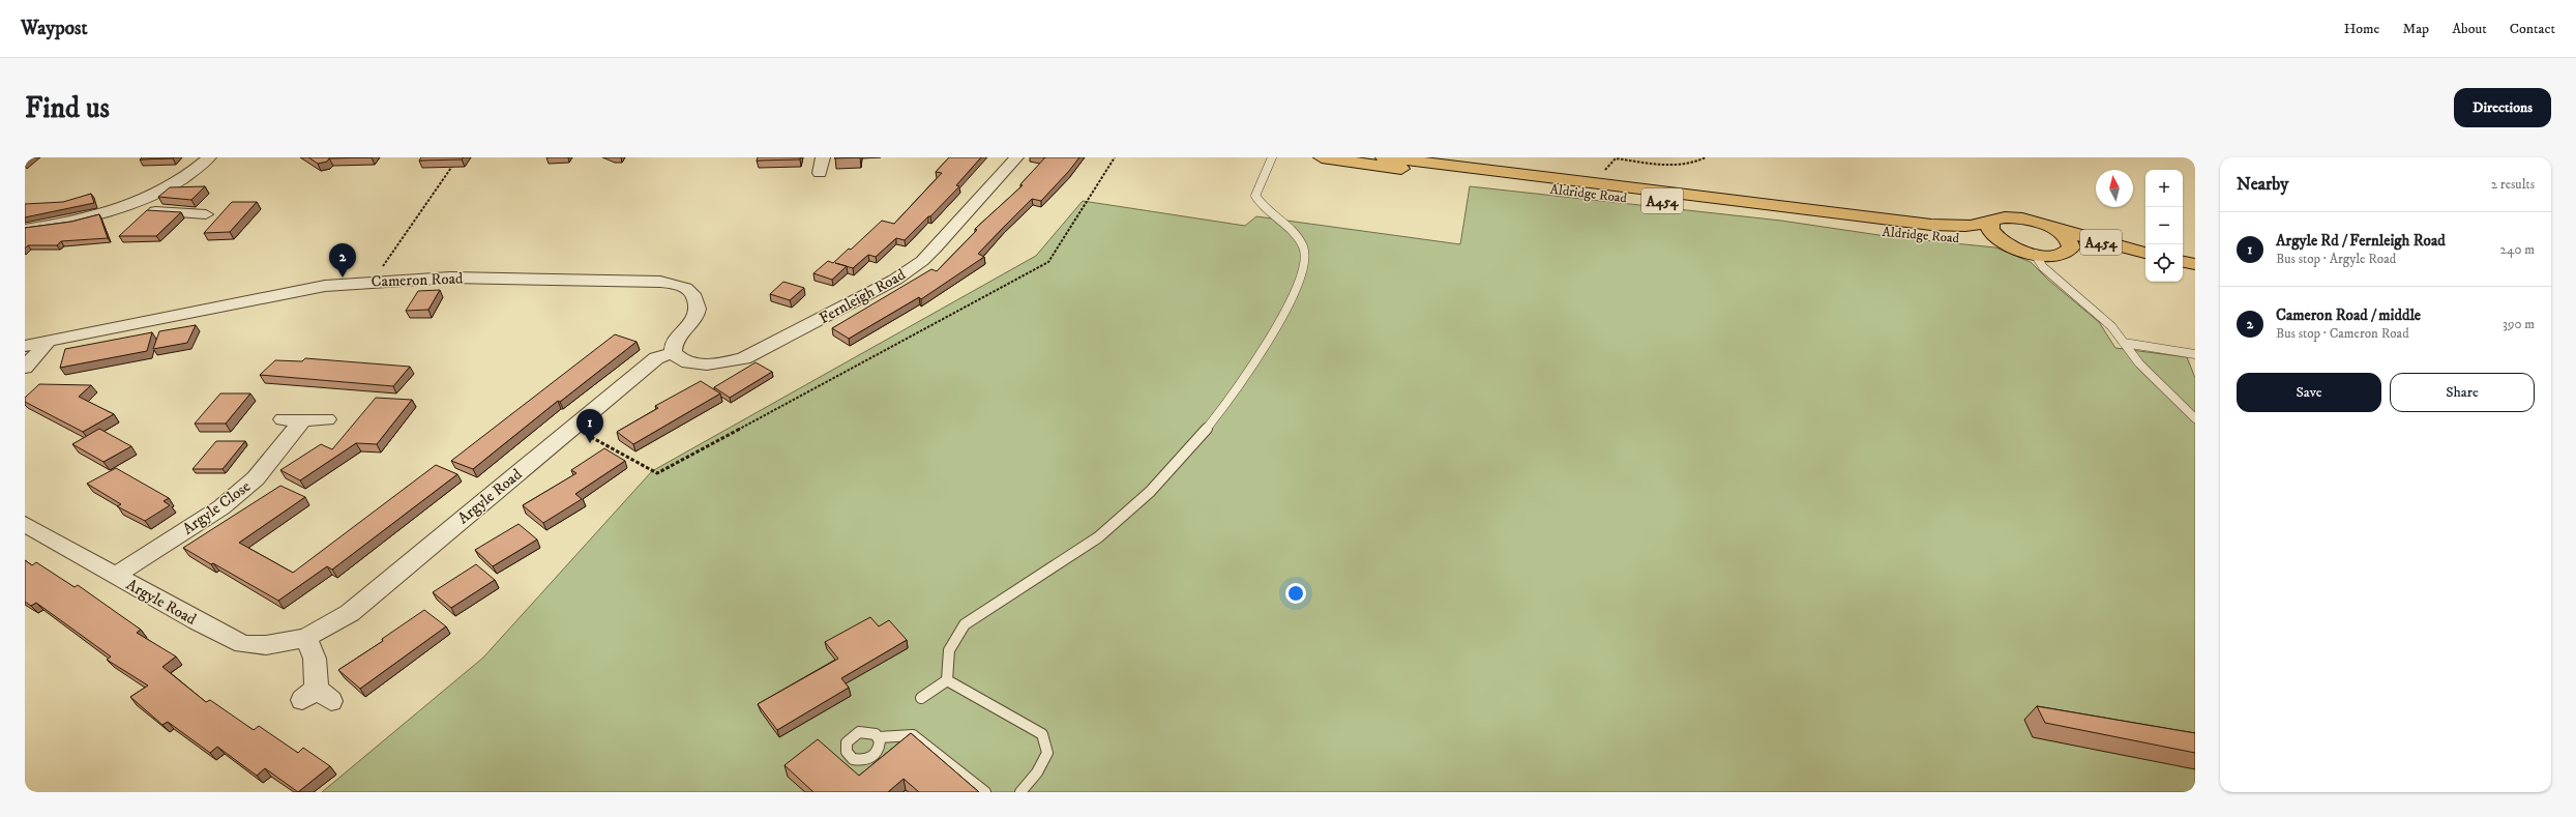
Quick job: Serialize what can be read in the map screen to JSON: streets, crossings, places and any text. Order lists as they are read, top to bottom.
{
  "streets": {
    "main road": ["Aldridge Road", "A454"],
    "street": [
      "Cameron Road",
      "Fernleigh Road",
      "Argyle Road",
      "Argyle Close"
    ]
  },
  "crossings": [
    ["Aldridge Road", "A454"],
    ["Cameron Road", "Fernleigh Road"],
    ["Cameron Road", "Argyle Road"],
    ["Fernleigh Road", "Argyle Road"],
    ["Argyle Road", "Argyle Close"]
  ],
  "north": "top",
  "page": {
    "header": "Waypost",
    "nav": [
      "Home",
      "Map",
      "About",
      "Contact"
    ],
    "buttons": [
      "Directions",
      ["Save", "Share"]
    ],
    "title": "Find us",
    "heading": ["Nearby", "2 results"],
    "map_buttons": ["+", "−"],
    "list": [
      {
        "mark": "1",
        "name": "Argyle Rd / Fernleigh Road",
        "note": "Bus stop · Argyle Road",
        "value": "240 m"
      },
      {
        "mark": "2",
        "name": "Cameron Road / middle",
        "note": "Bus stop · Cameron Road",
        "value": "390 m"
      }
    ],
    "pins": ["2", "1"]
  }
}
